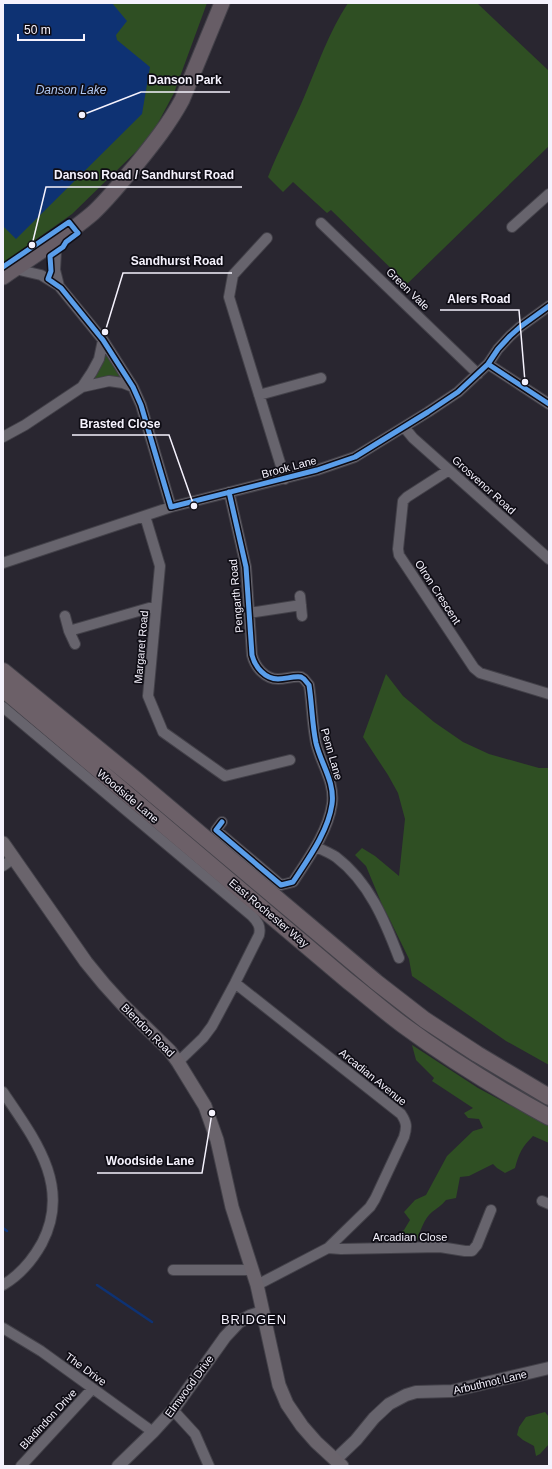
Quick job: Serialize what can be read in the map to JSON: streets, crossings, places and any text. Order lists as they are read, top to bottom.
{
  "streets": {
    "highway": ["East Rochester Way"],
    "main road": ["Blendon Road"],
    "street": [
      "Green Vale",
      "Brook Lane",
      "Grosvenor Road",
      "Olron Crescent",
      "Pengarth Road",
      "Margaret Road",
      "Penn Lane",
      "Woodside Lane",
      "Arcadian Avenue",
      "Arcadian Close",
      "The Drive",
      "Arbuthnot Lane",
      "Elmwood Drive",
      "Bladindon Drive"
    ]
  },
  "crossings": [
    ["Green Vale", "Brook Lane"],
    ["Brook Lane", "Grosvenor Road"],
    ["Brook Lane", "Pengarth Road"],
    ["Brook Lane", "Margaret Road"],
    ["Grosvenor Road", "Olron Crescent"],
    ["Pengarth Road", "Penn Lane"],
    ["Woodside Lane", "Blendon Road"],
    ["Woodside Lane", "Arcadian Avenue"],
    ["Blendon Road", "Arcadian Avenue"],
    ["Blendon Road", "Arbuthnot Lane"],
    ["Blendon Road", "Elmwood Drive"],
    ["Arcadian Avenue", "Arcadian Close"],
    ["The Drive", "Elmwood Drive"],
    ["The Drive", "Bladindon Drive"]
  ],
  "districts": ["BRIDGEN"],
  "water": ["Danson Lake"],
  "places": [
    "Danson Park",
    "Danson Road / Sandhurst Road",
    "Sandhurst Road",
    "Alers Road",
    "Brasted Close",
    "Woodside Lane"
  ],
  "scale_bar": "50 m"
}
